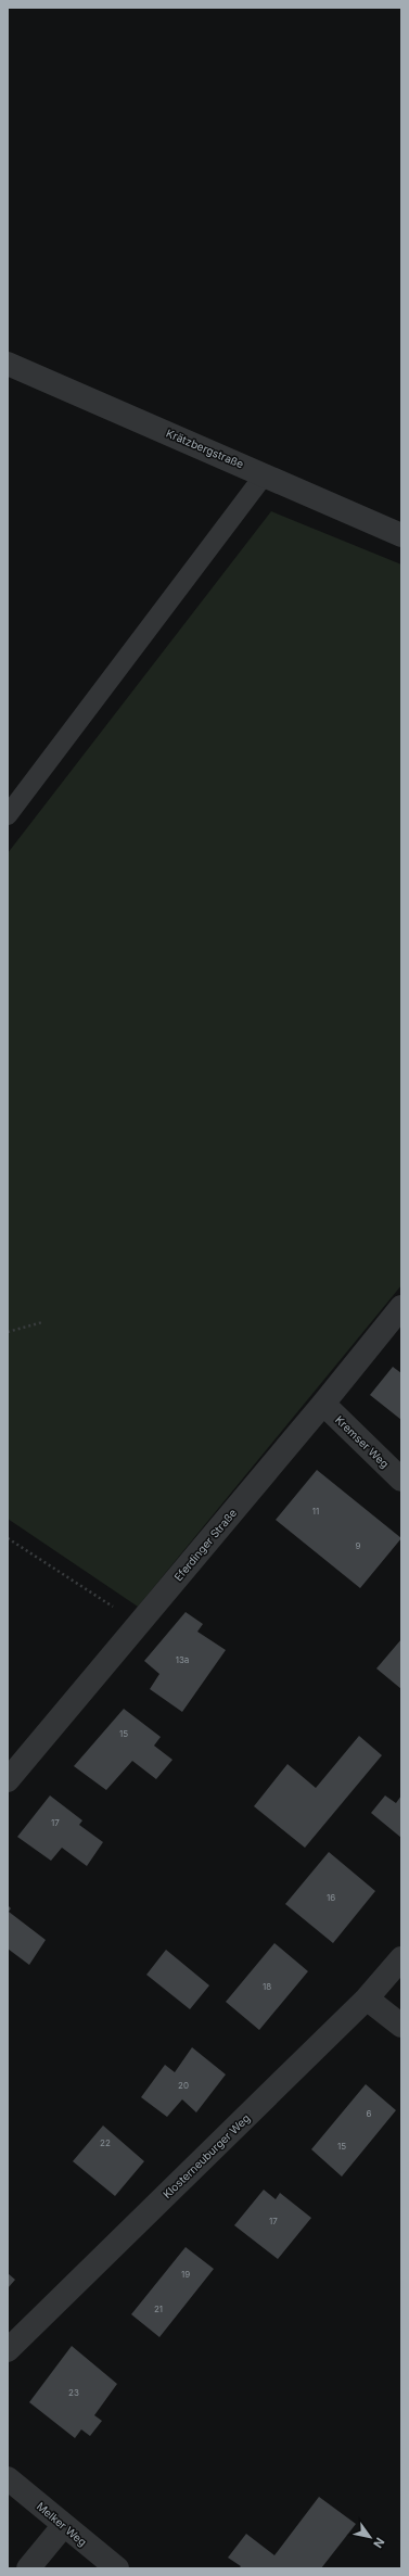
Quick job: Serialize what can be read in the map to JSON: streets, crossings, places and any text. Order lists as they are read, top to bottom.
{
  "streets": {
    "street": [
      "Krätzbergstraße",
      "Kremser Weg",
      "Eferdinger Straße",
      "Klosterneuburger Weg",
      "Melker Weg"
    ]
  },
  "crossings": [
    ["Kremser Weg", "Eferdinger Straße"]
  ],
  "house_numbers": [
    "11",
    "9",
    "13a",
    "15",
    "17",
    "16",
    "18",
    "20",
    "6",
    "22",
    "15",
    "17",
    "19",
    "21",
    "23"
  ],
  "north": "bottom right"
}
